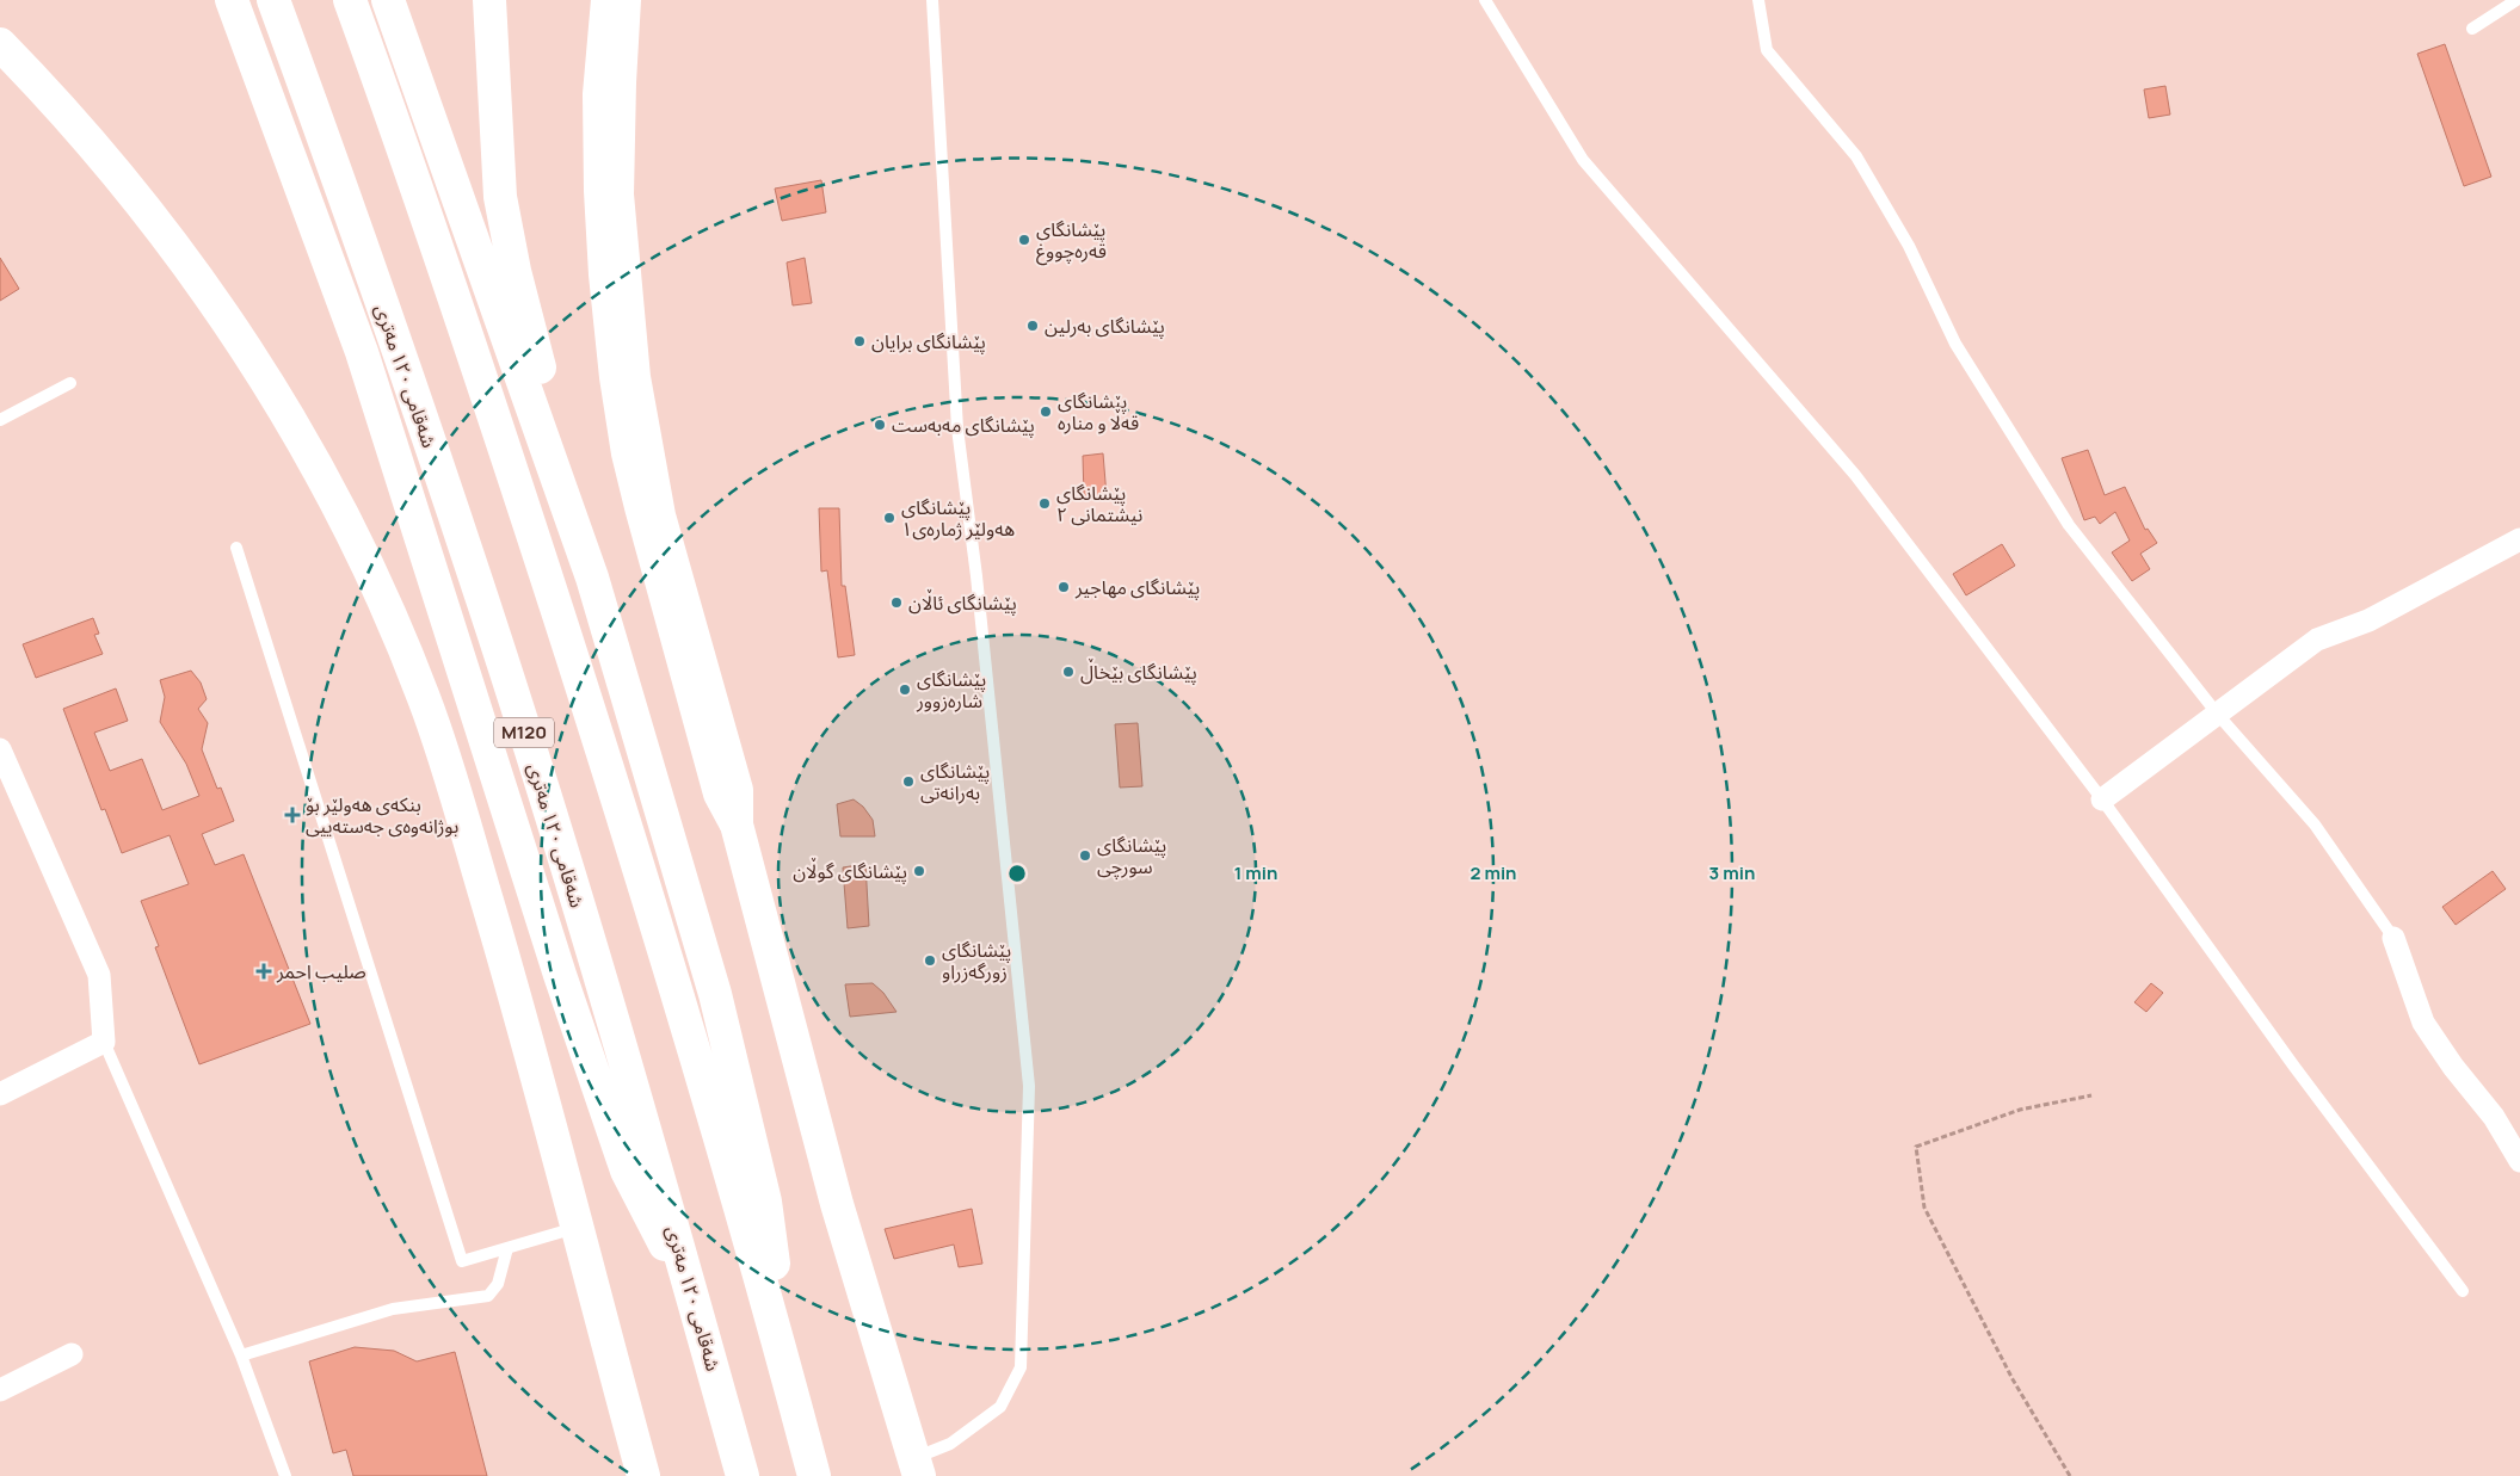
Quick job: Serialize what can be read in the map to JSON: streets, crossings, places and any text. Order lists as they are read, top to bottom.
{
  "streets": {
    "main road": ["شەقامی ١٢٠ مەتری", "M120"]
  },
  "places": {
    "other": [
      "پێشانگای قەرەچووغ",
      "پێشانگای بەرلین",
      "پێشانگای برایان",
      "پێشانگای قەڵا و منارە",
      "پێشانگای مەبەست",
      "پێشانگای نیشتمانی ٢",
      "پێشانگای هەولێر ژمارەی١",
      "پێشانگای مهاجیر",
      "پێشانگای ئاڵان",
      "پێشانگای بێخاڵ",
      "پێشانگای شارەزوور",
      "پێشانگای بەرانەتی",
      "پێشانگای سورچی",
      "پێشانگای گوڵان",
      "پێشانگای زورگەزراو"
    ],
    "health": ["بنکەی هەولێر بۆ بوژانەوەی جەستەییی", "صلیب احمر"]
  },
  "rings": ["1 min", "2 min", "3 min"]
}
